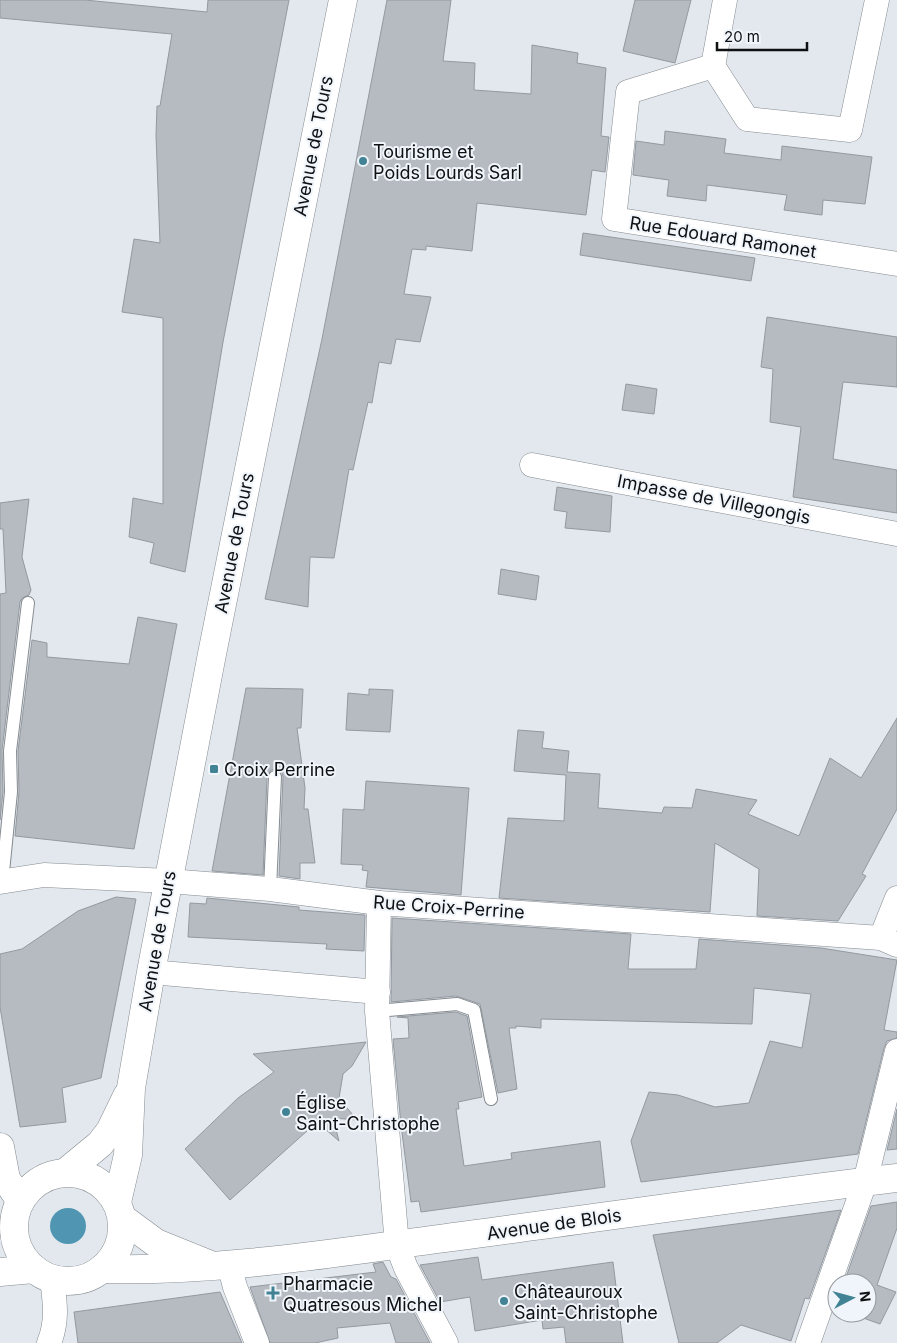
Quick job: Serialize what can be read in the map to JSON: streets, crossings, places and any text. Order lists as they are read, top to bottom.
{
  "streets": {
    "main road": ["Avenue de Tours", "Avenue de Blois"],
    "street": ["Rue Edouard Ramonet", "Impasse de Villegongis", "Rue Croix-Perrine"]
  },
  "crossings": [
    ["Avenue de Tours", "Rue Croix-Perrine"],
    ["Avenue de Tours", "Avenue de Blois"]
  ],
  "places": {
    "other": ["Tourisme et Poids Lourds Sarl", "Église Saint-Christophe", "Châteauroux Saint-Christophe"],
    "transit": ["Croix Perrine"],
    "health": ["Pharmacie Quatresous Michel"]
  },
  "scale_bar": "20 m",
  "north": "right"
}
